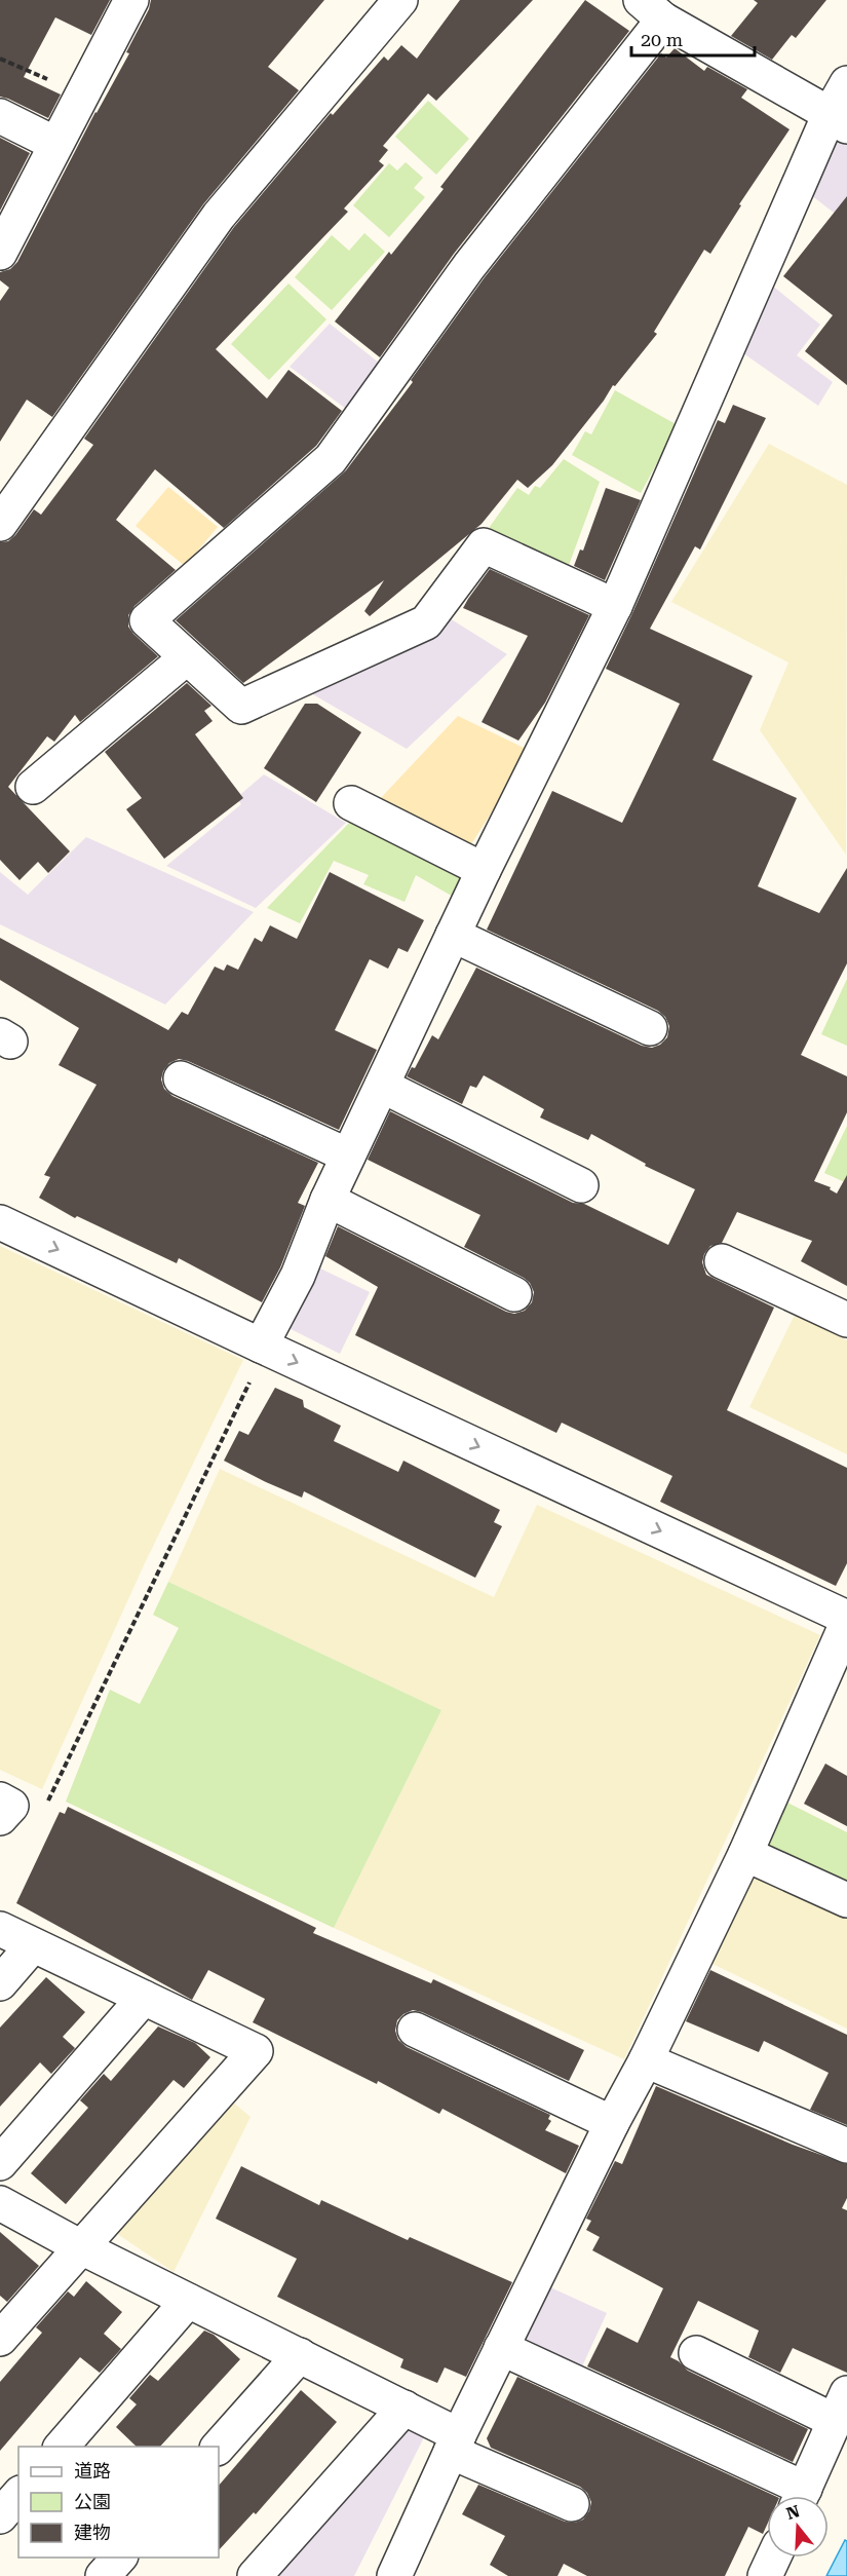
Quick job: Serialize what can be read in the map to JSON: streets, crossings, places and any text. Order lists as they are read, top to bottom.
{
  "legend": ["道路", "公園", "建物"],
  "scale_bar": "20 m",
  "north": "top"
}
